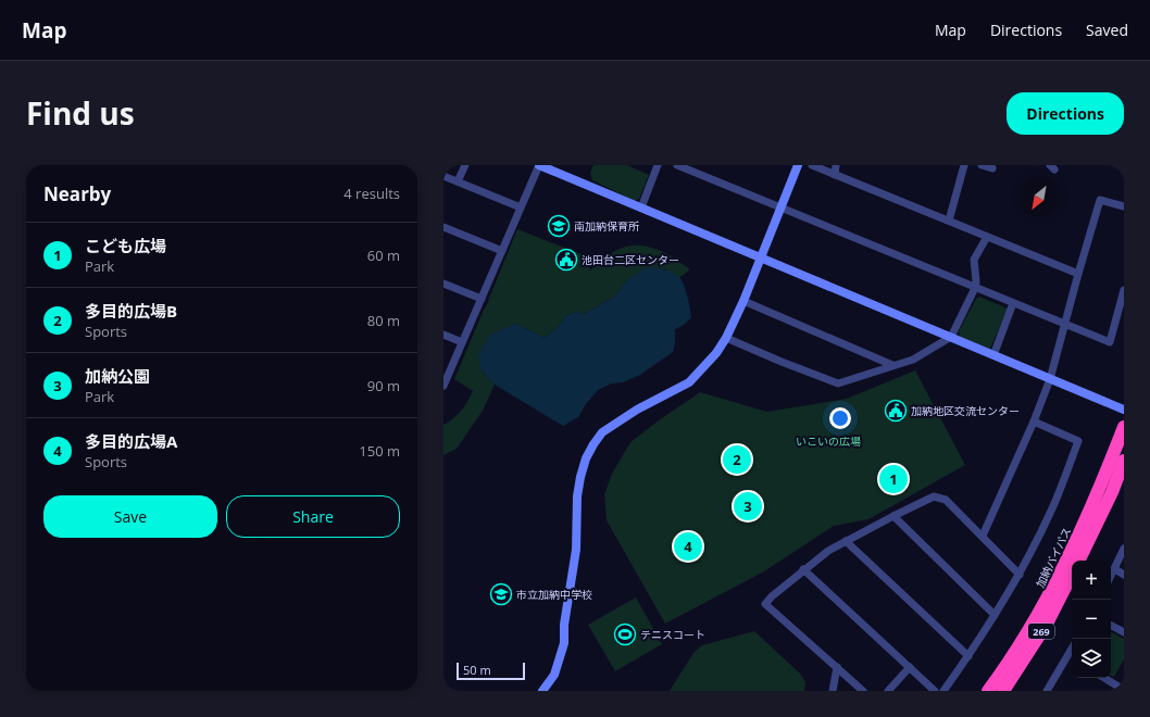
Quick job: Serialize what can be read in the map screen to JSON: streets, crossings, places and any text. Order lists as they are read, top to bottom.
{
  "streets": {
    "highway": ["加納バイパス", "269"]
  },
  "parks": ["いこいの広場"],
  "places": {
    "school or university": ["南加納保育所", "市立加納中学校"],
    "public building": ["池田台二区センター", "加納地区交流センター"],
    "sports": ["テニスコート"]
  },
  "scale_bar": "50 m",
  "north": "bottom left",
  "page": {
    "header": "Map",
    "nav": ["Map", "Directions", "Saved"],
    "title": "Find us",
    "buttons": [
      "Directions",
      ["Save", "Share"]
    ],
    "heading": ["Nearby", "4 results"],
    "list": [
      {
        "mark": "1",
        "name": "こども広場",
        "note": "Park",
        "value": "60 m"
      },
      {
        "mark": "2",
        "name": "多目的広場B",
        "note": "Sports",
        "value": "80 m"
      },
      {
        "mark": "3",
        "name": "加納公園",
        "note": "Park",
        "value": "90 m"
      },
      {
        "mark": "4",
        "name": "多目的広場A",
        "note": "Sports",
        "value": "150 m"
      }
    ],
    "pins": [
      "2",
      "1",
      "3",
      "4"
    ],
    "map_buttons": ["+", "−"],
    "scale": "50 m"
  }
}
